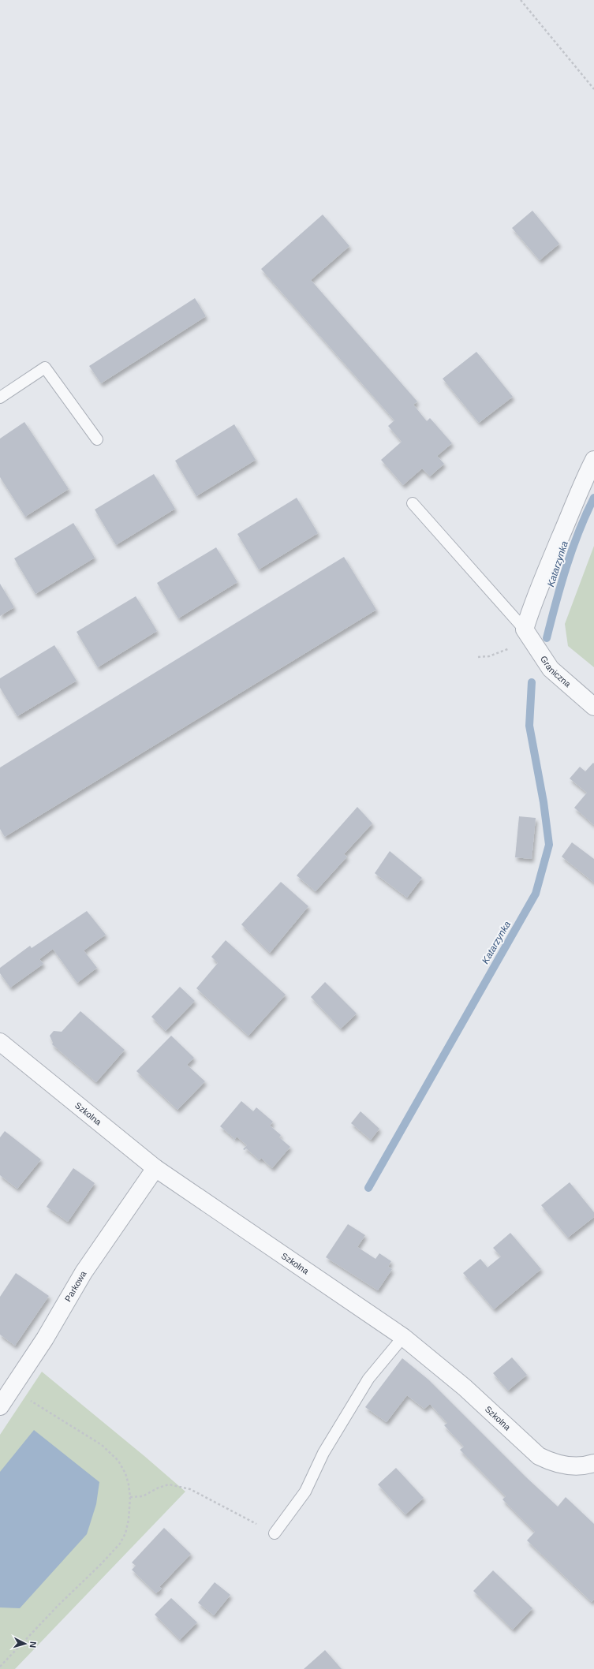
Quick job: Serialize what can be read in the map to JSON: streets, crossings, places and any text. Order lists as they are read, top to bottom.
{
  "streets": {
    "street": ["Graniczna", "Szkolna", "Parkowa"]
  },
  "crossings": [
    ["Szkolna", "Parkowa"]
  ],
  "water": ["Katarzynka"],
  "north": "right"
}
